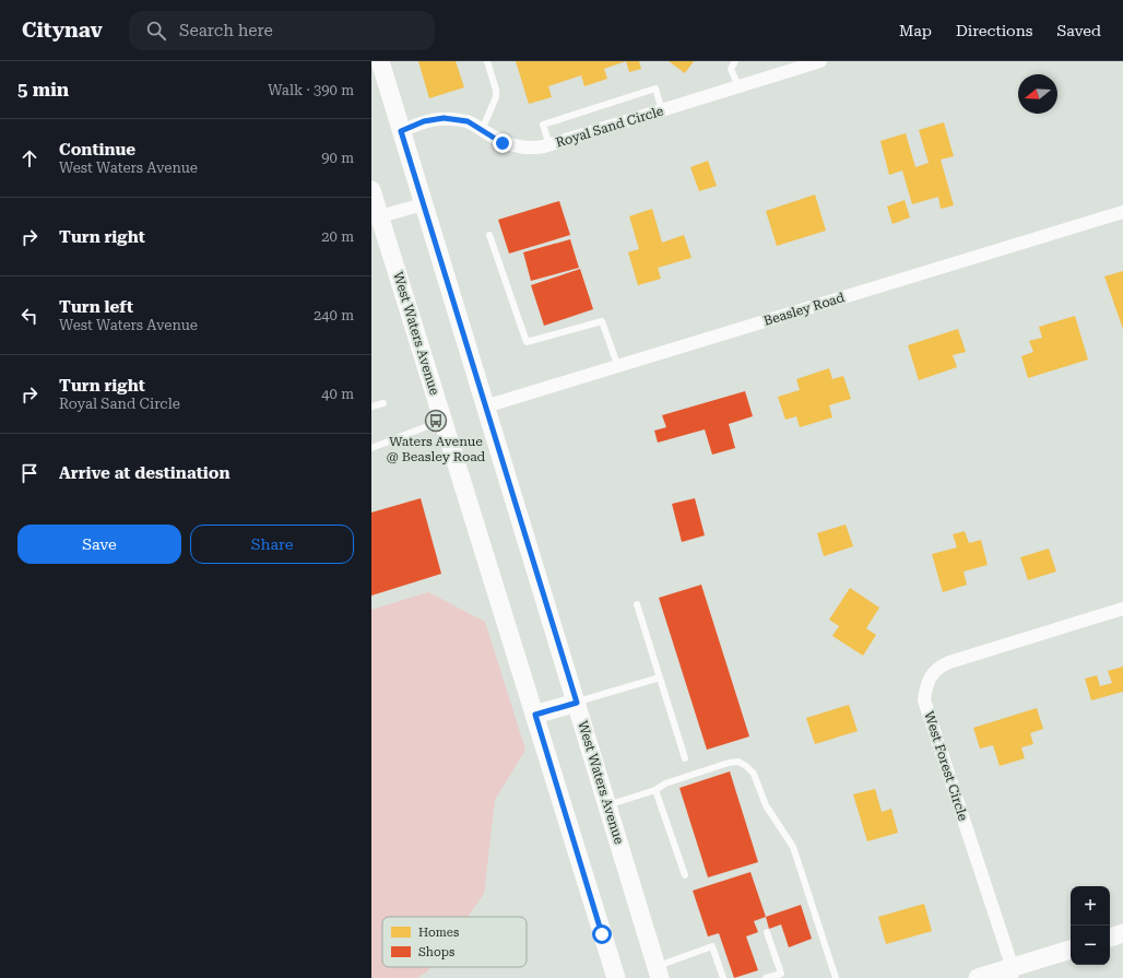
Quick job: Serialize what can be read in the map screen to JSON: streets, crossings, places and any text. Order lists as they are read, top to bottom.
{
  "streets": {
    "main road": ["West Waters Avenue"],
    "street": ["Royal Sand Circle", "Beasley Road", "West Forest Circle"]
  },
  "crossings": [
    ["Royal Sand Circle", "West Waters Avenue"],
    ["Beasley Road", "West Waters Avenue"]
  ],
  "places": {
    "bus stop": ["Waters Avenue @ Beasley Road"]
  },
  "legend": ["Homes", "Shops"],
  "north": "left",
  "page": {
    "header": "Citynav",
    "search": "Search here",
    "nav": ["Map", "Directions", "Saved"],
    "heading": ["5 min", "Walk · 390 m"],
    "list": [
      ["Continue", "West Waters Avenue", "90 m"],
      ["Turn right", "20 m"],
      ["Turn left", "West Waters Avenue", "240 m"],
      ["Turn right", "Royal Sand Circle", "40 m"],
      "Arrive at destination"
    ],
    "buttons": ["Save", "Share"],
    "map_buttons": ["+", "−"]
  }
}
